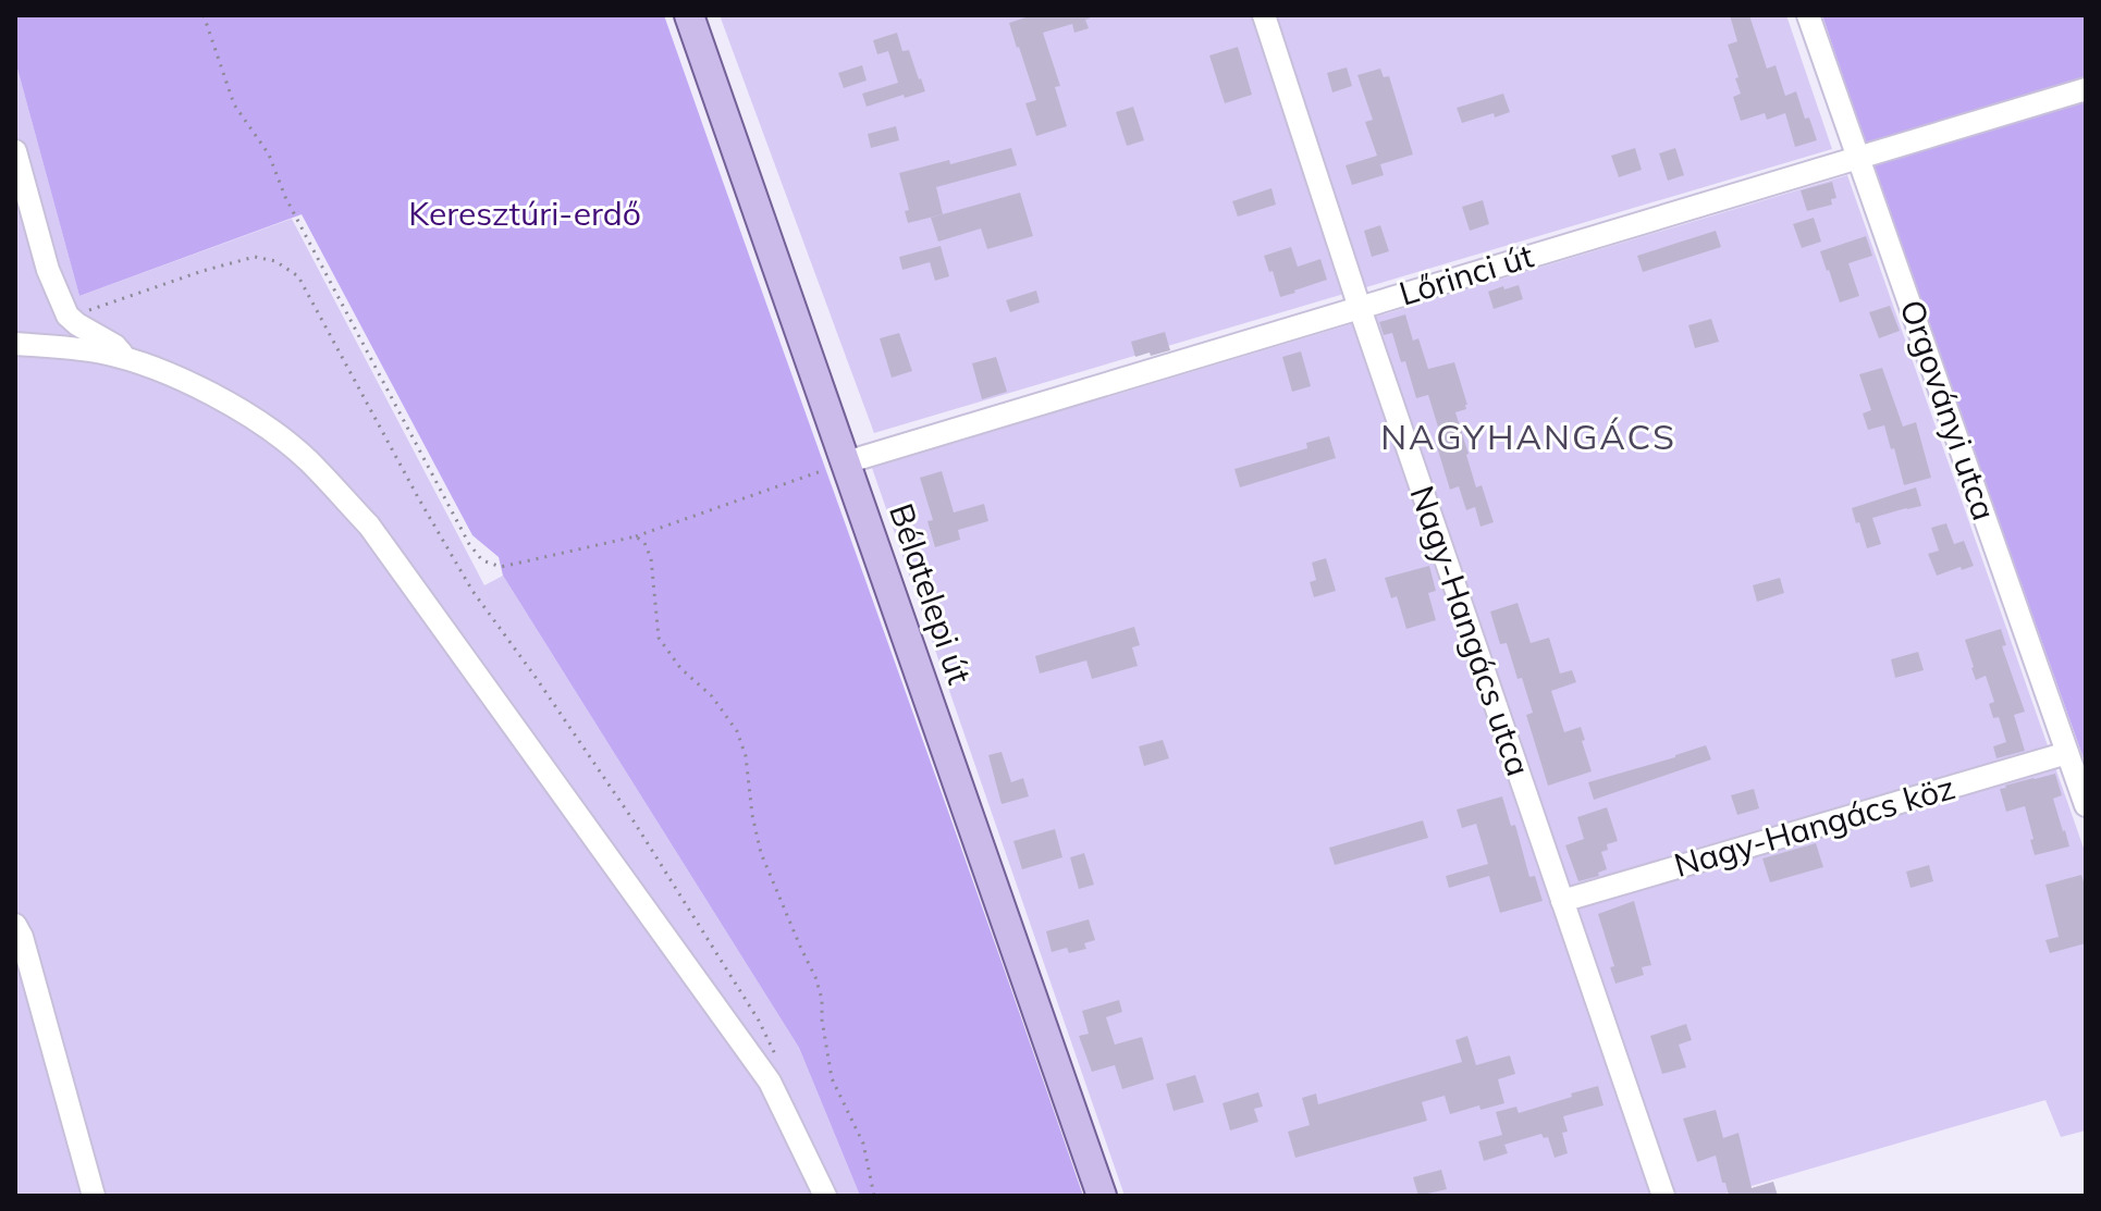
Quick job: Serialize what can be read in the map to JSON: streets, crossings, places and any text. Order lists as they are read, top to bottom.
{
  "streets": {
    "main road": ["Bélatelepi út"],
    "street": [
      "Lőrinci út",
      "Orgoványi utca",
      "Nagy-Hangács utca",
      "Nagy-Hangács köz"
    ]
  },
  "crossings": [
    ["Lőrinci út", "Orgoványi utca"],
    ["Lőrinci út", "Bélatelepi út"],
    ["Lőrinci út", "Nagy-Hangács utca"],
    ["Orgoványi utca", "Nagy-Hangács köz"],
    ["Nagy-Hangács utca", "Nagy-Hangács köz"]
  ],
  "districts": ["NAGYHANGÁCS"],
  "parks": ["Keresztúri-erdő"]
}
